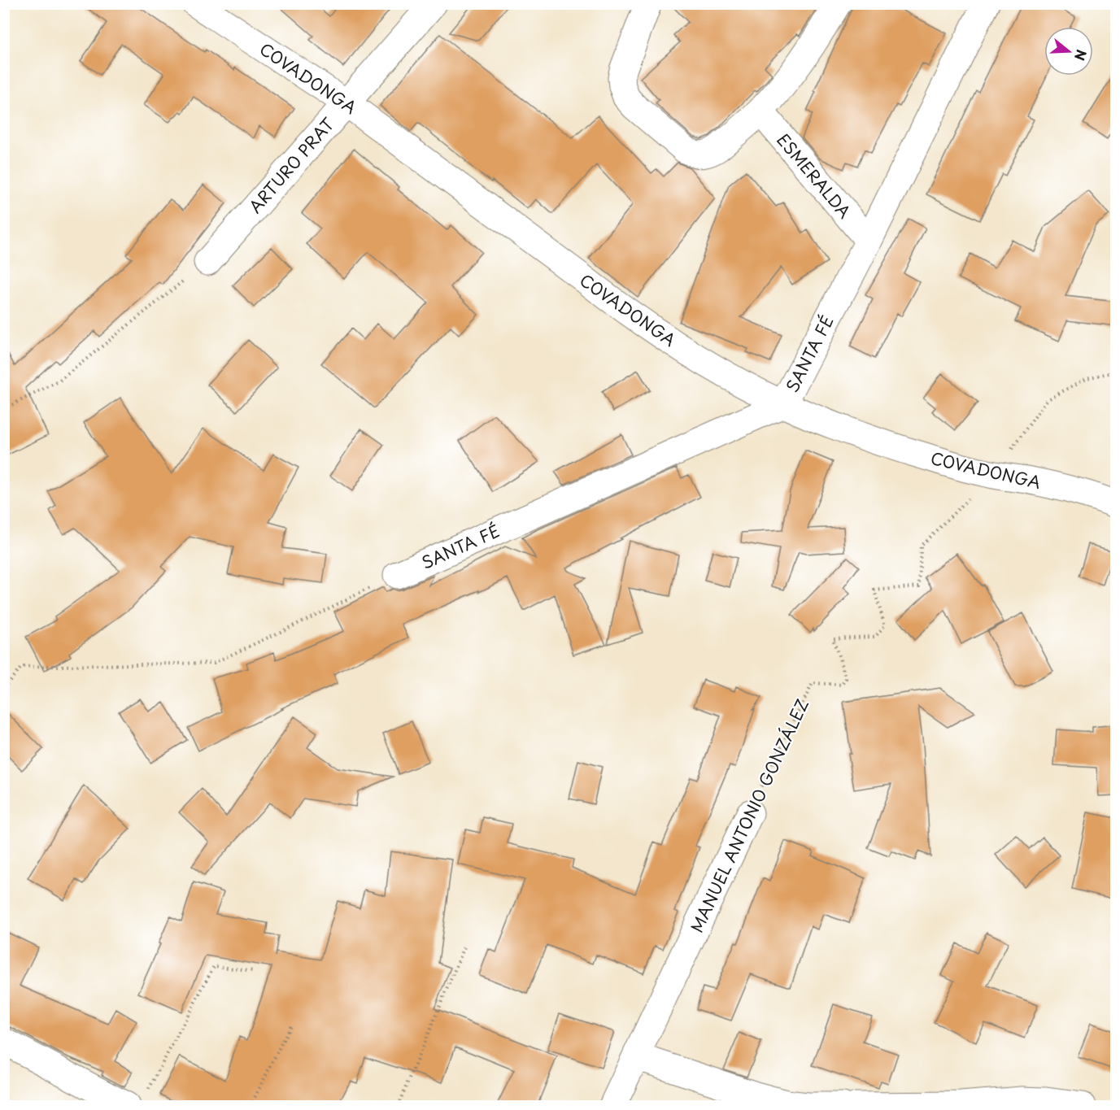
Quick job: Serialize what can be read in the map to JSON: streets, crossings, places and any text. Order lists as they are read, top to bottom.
{
  "streets": {
    "street": [
      "COVADONGA",
      "ARTURO PRAT",
      "ESMERALDA",
      "SANTA FÉ",
      "MANUEL ANTONIO GONZÁLEZ"
    ]
  },
  "crossings": [
    ["COVADONGA", "ARTURO PRAT"],
    ["COVADONGA", "SANTA FÉ"],
    ["COVADONGA", "MANUEL ANTONIO GONZÁLEZ"],
    ["ESMERALDA", "SANTA FÉ"]
  ],
  "north": "right"
}
